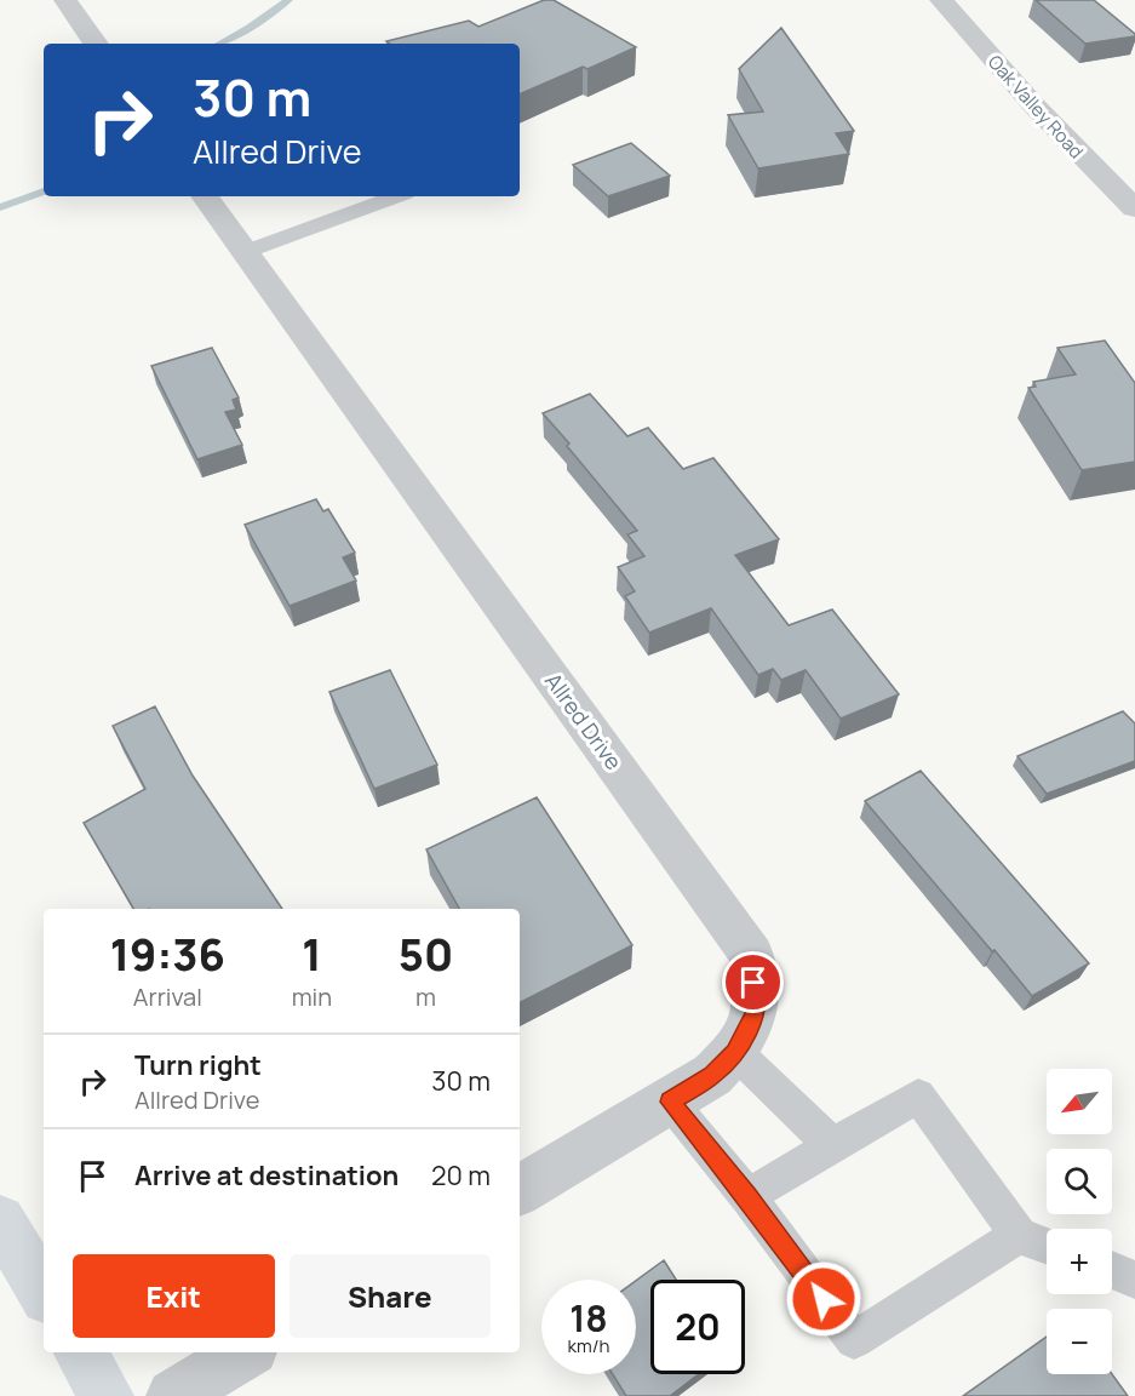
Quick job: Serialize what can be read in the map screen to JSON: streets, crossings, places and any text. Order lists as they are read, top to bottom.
{
  "streets": {
    "street": ["Oak Valley Road", "Allred Drive"]
  },
  "north": "bottom left",
  "page": {
    "turn": ["30 m", "Allred Drive"],
    "eta": [
      "19:36",
      "Arrival",
      "1",
      "min",
      "50",
      "m"
    ],
    "list": [
      {
        "name": "Turn right",
        "note": "Allred Drive",
        "value": "30 m"
      },
      {
        "name": "Arrive at destination",
        "value": "20 m"
      }
    ],
    "map_buttons": ["+", "−"],
    "buttons": ["Exit", "Share"],
    "speed": "18 km/h",
    "limit": "20"
  }
}
